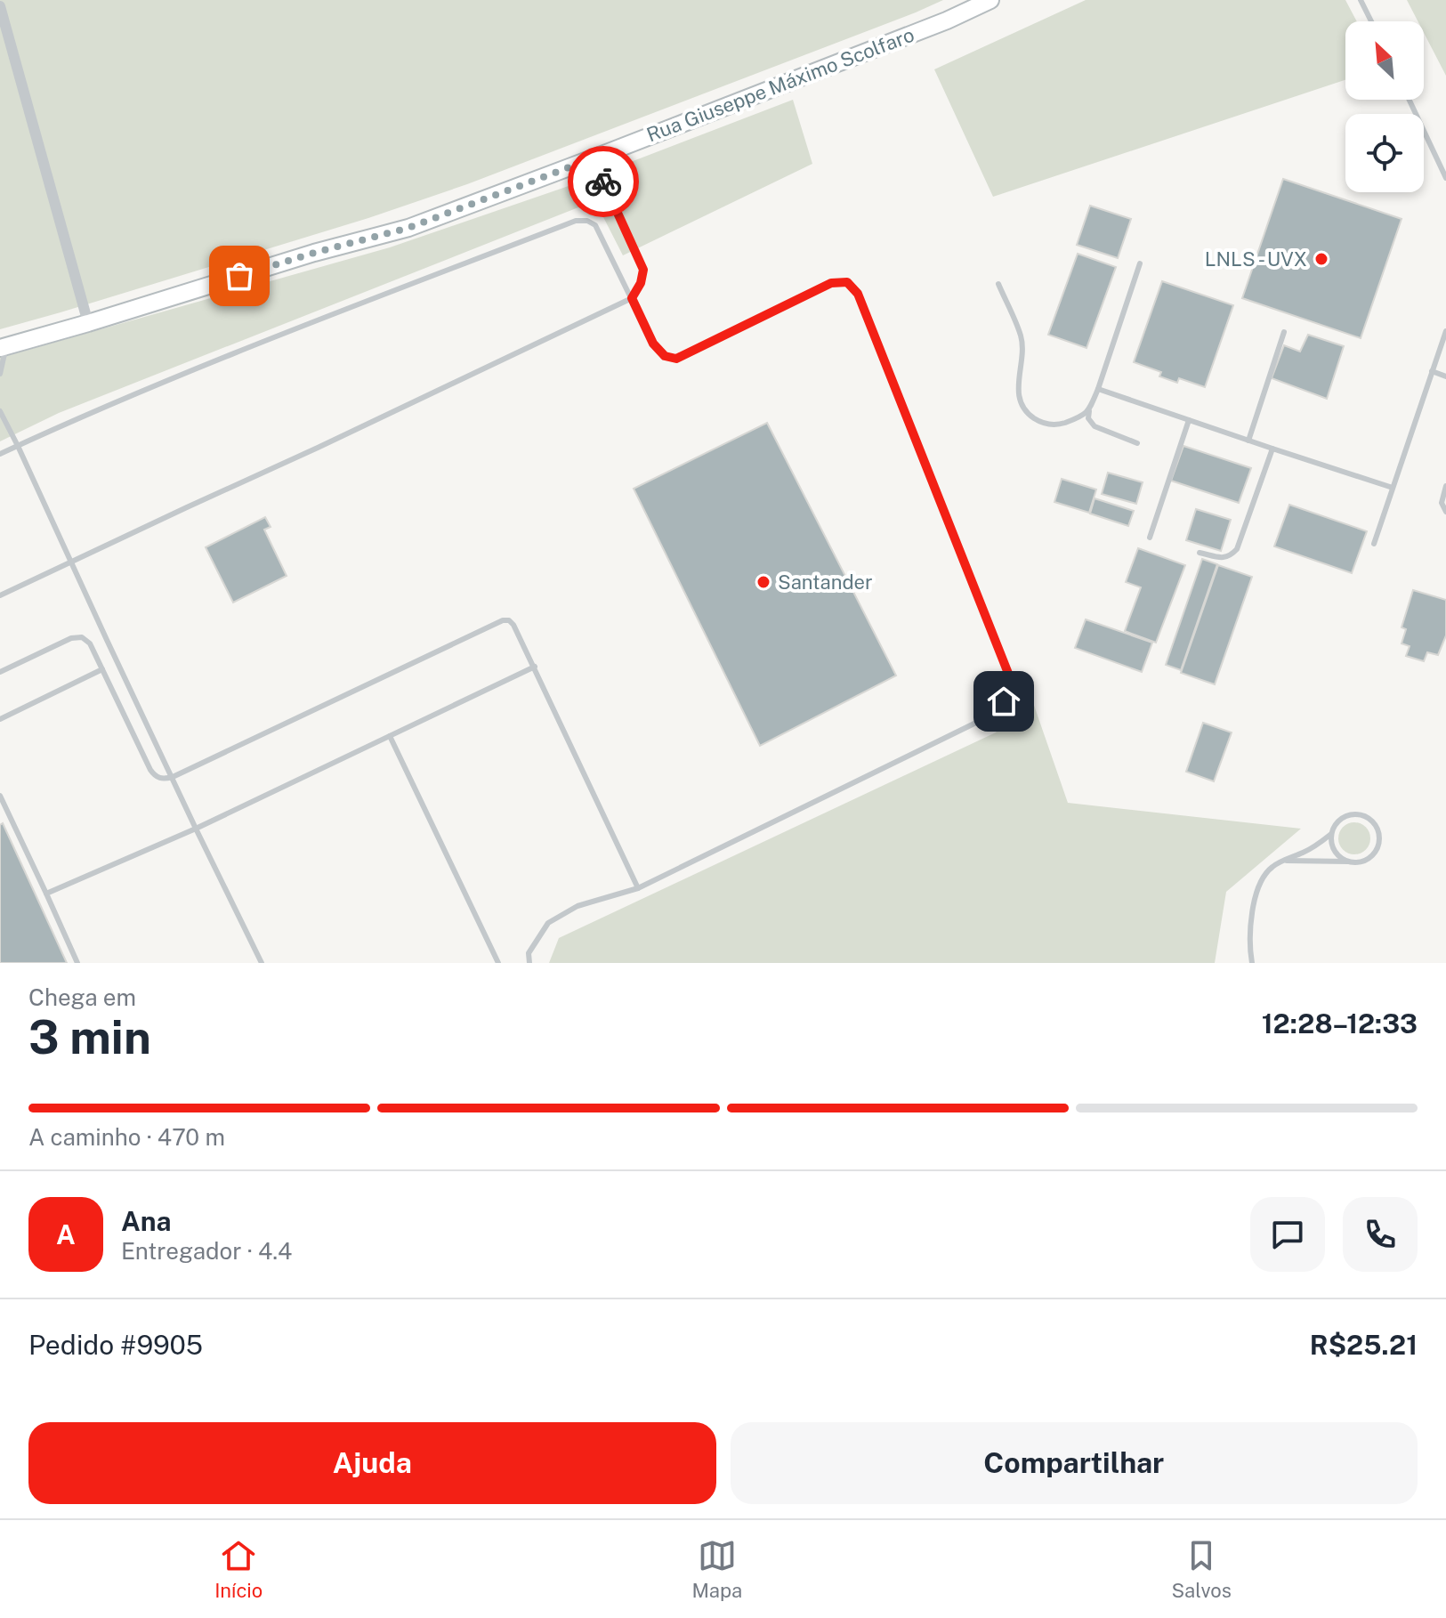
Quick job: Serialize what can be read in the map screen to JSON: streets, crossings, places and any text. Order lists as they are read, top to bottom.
{
  "streets": {
    "main road": ["Rua Giuseppe Máximo Scolfaro"]
  },
  "places": ["LNLS - UVX", "Santander"],
  "north": "top left",
  "page": {
    "heading": ["3 min", "Chega em", "12:28–12:33"],
    "panel": [
      "Ana",
      "Entregador · 4.4",
      "Pedido #9905",
      "R$25.21"
    ],
    "bar": "A caminho · 470 m",
    "round": "A",
    "buttons": ["Ajuda", "Compartilhar"],
    "tabs": ["Início", "Mapa", "Salvos"]
  }
}
